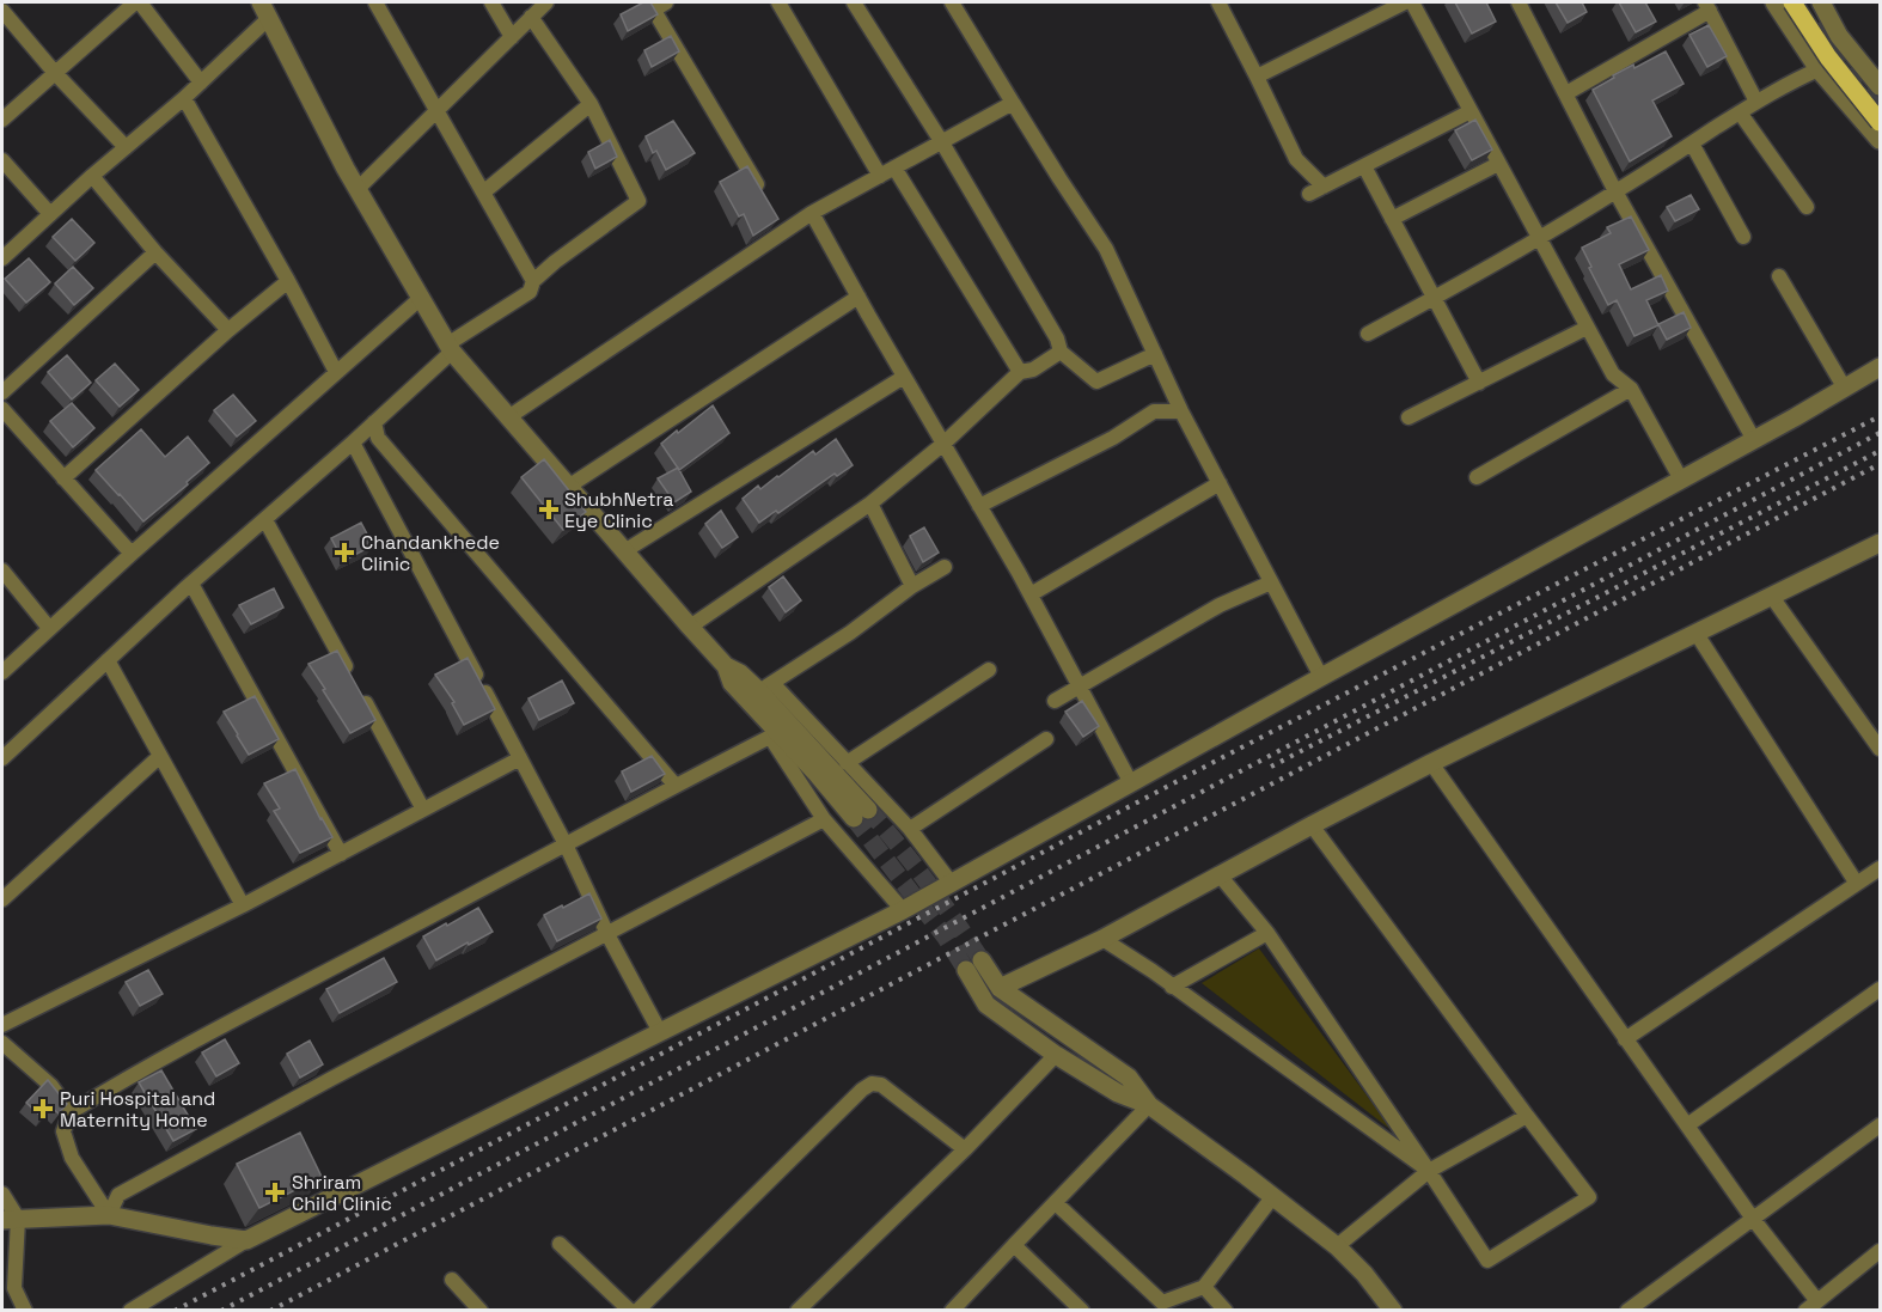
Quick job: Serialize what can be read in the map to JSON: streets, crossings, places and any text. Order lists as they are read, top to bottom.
{
  "places": {
    "health": [
      "ShubhNetra Eye Clinic",
      "Chandankhede Clinic",
      "Puri Hospital and Maternity Home",
      "Shriram Child Clinic"
    ]
  }
}
